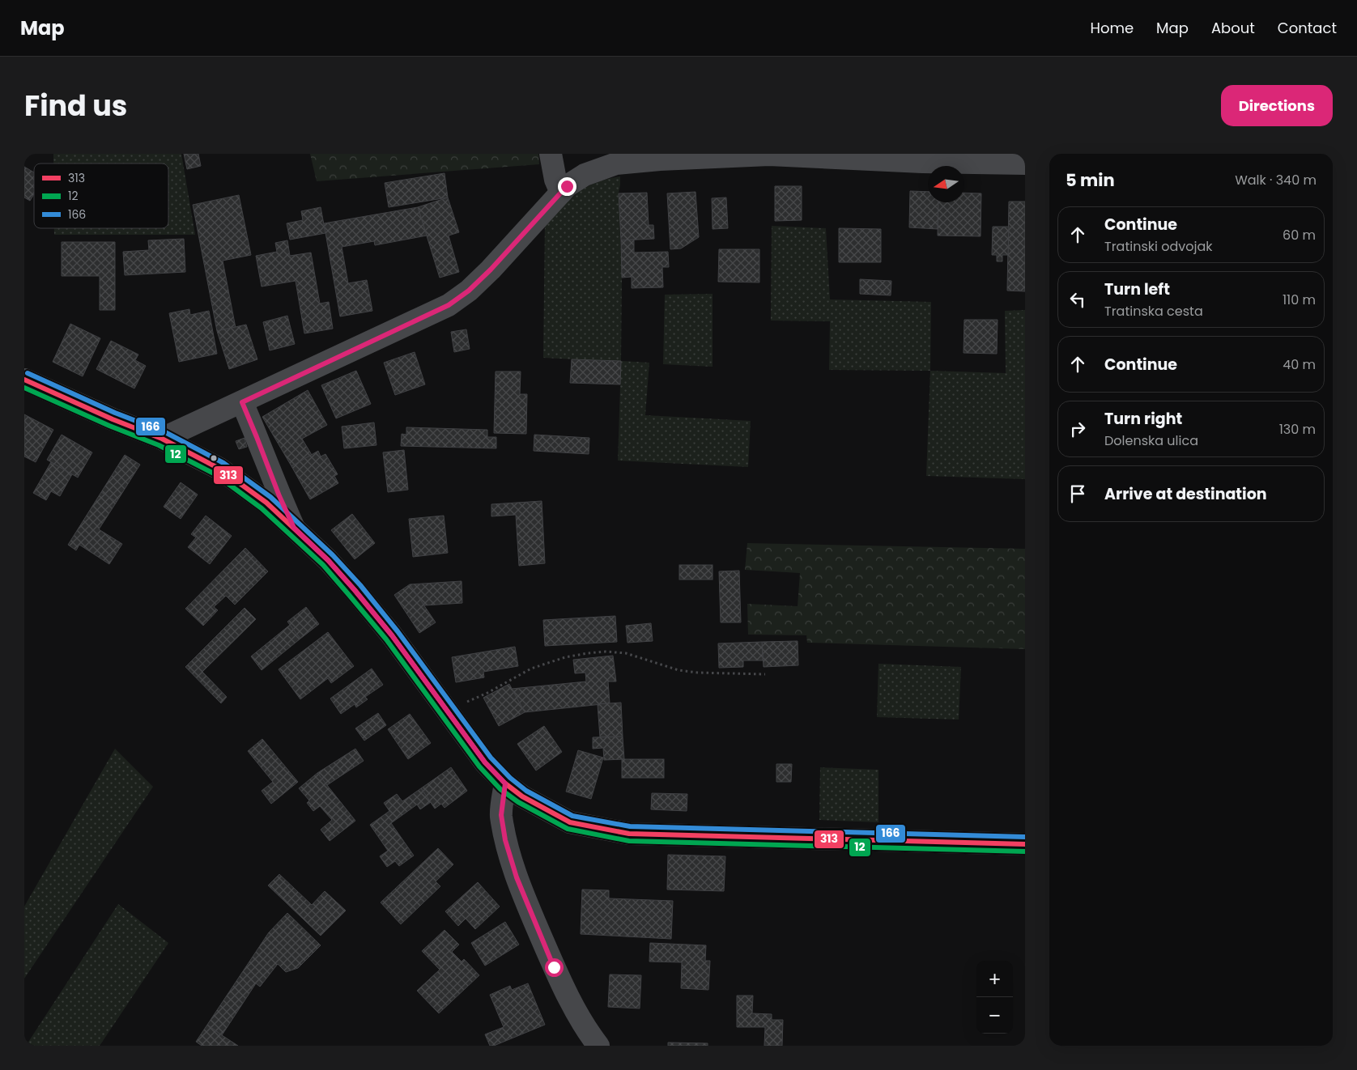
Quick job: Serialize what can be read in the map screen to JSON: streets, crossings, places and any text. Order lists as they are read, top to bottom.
{
  "lines": ["transit line 166", "transit line 313", "transit line 12"],
  "legend": ["313", "12", "166"],
  "north": "left",
  "page": {
    "header": "Map",
    "nav": [
      "Home",
      "Map",
      "About",
      "Contact"
    ],
    "title": "Find us",
    "buttons": "Directions",
    "heading": ["5 min", "Walk · 340 m"],
    "list": [
      ["Continue", "Tratinski odvojak", "60 m"],
      ["Turn left", "Tratinska cesta", "110 m"],
      ["Continue", "40 m"],
      ["Turn right", "Dolenska ulica", "130 m"],
      "Arrive at destination"
    ],
    "map_buttons": ["+", "−"]
  }
}
